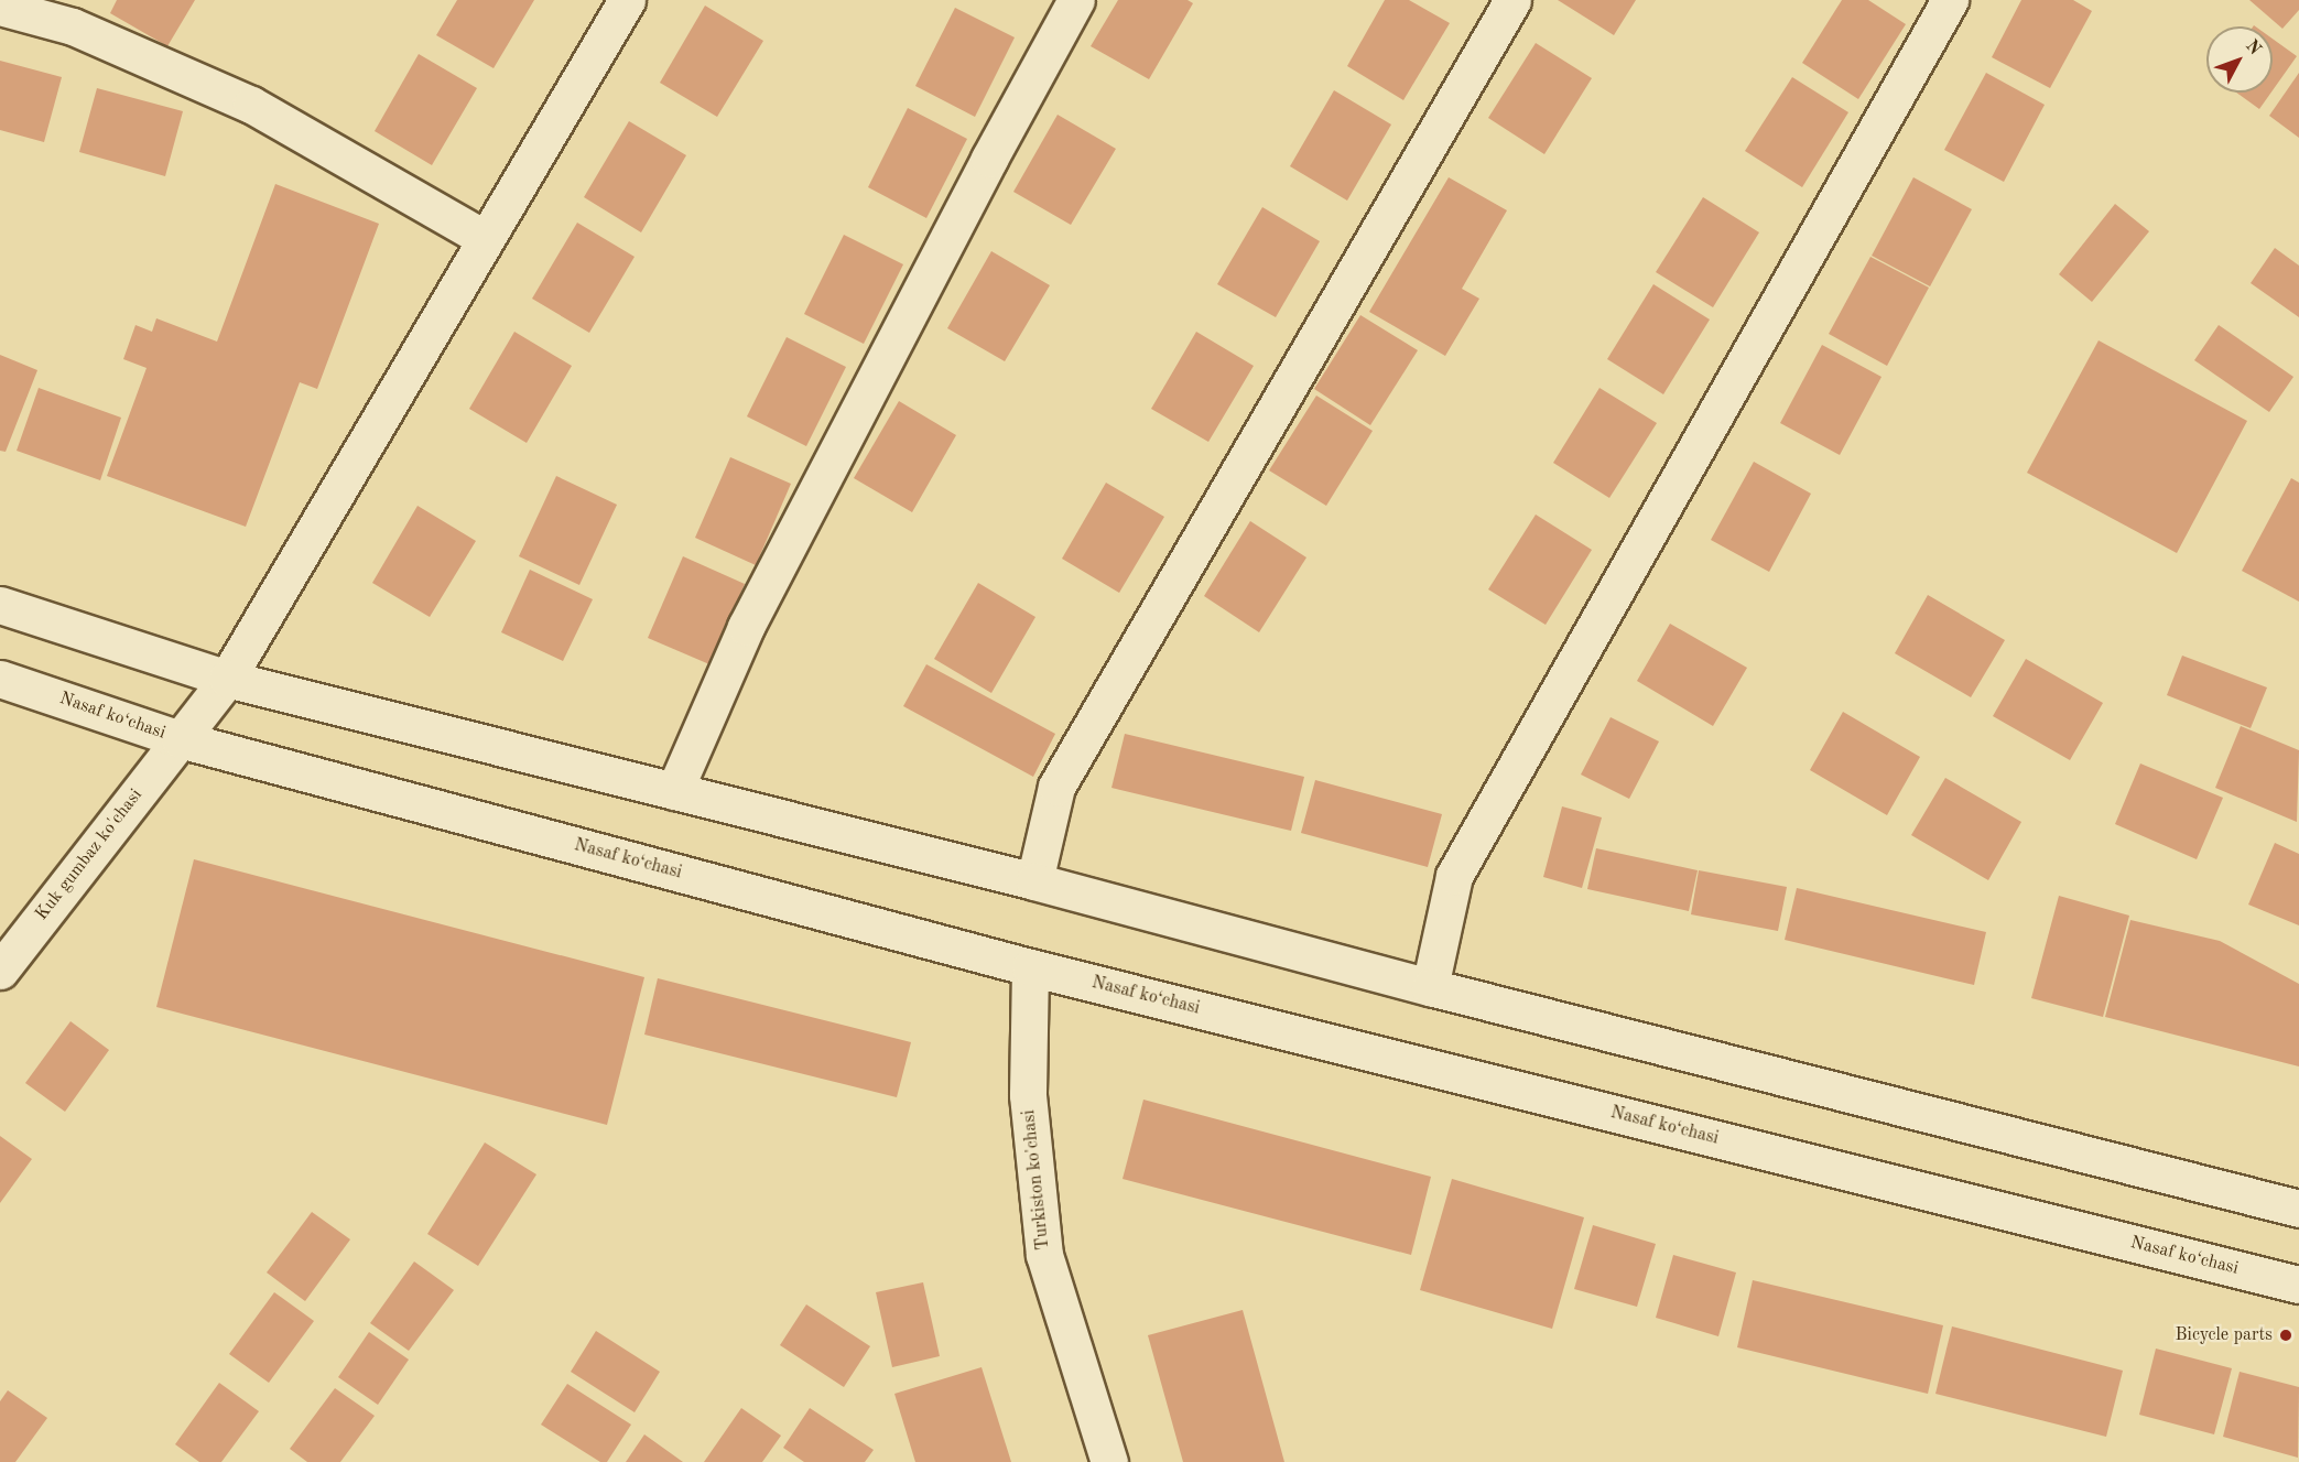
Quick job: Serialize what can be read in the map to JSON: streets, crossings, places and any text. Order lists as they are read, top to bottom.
{
  "streets": {
    "street": ["Nasaf ko‘chasi", "Kuk gumbaz ko'chasi", "Turkiston ko'chasi"]
  },
  "crossings": [
    ["Nasaf ko‘chasi", "Kuk gumbaz ko'chasi"],
    ["Nasaf ko‘chasi", "Turkiston ko'chasi"]
  ],
  "places": ["Bicycle parts"],
  "north": "top right"
}
